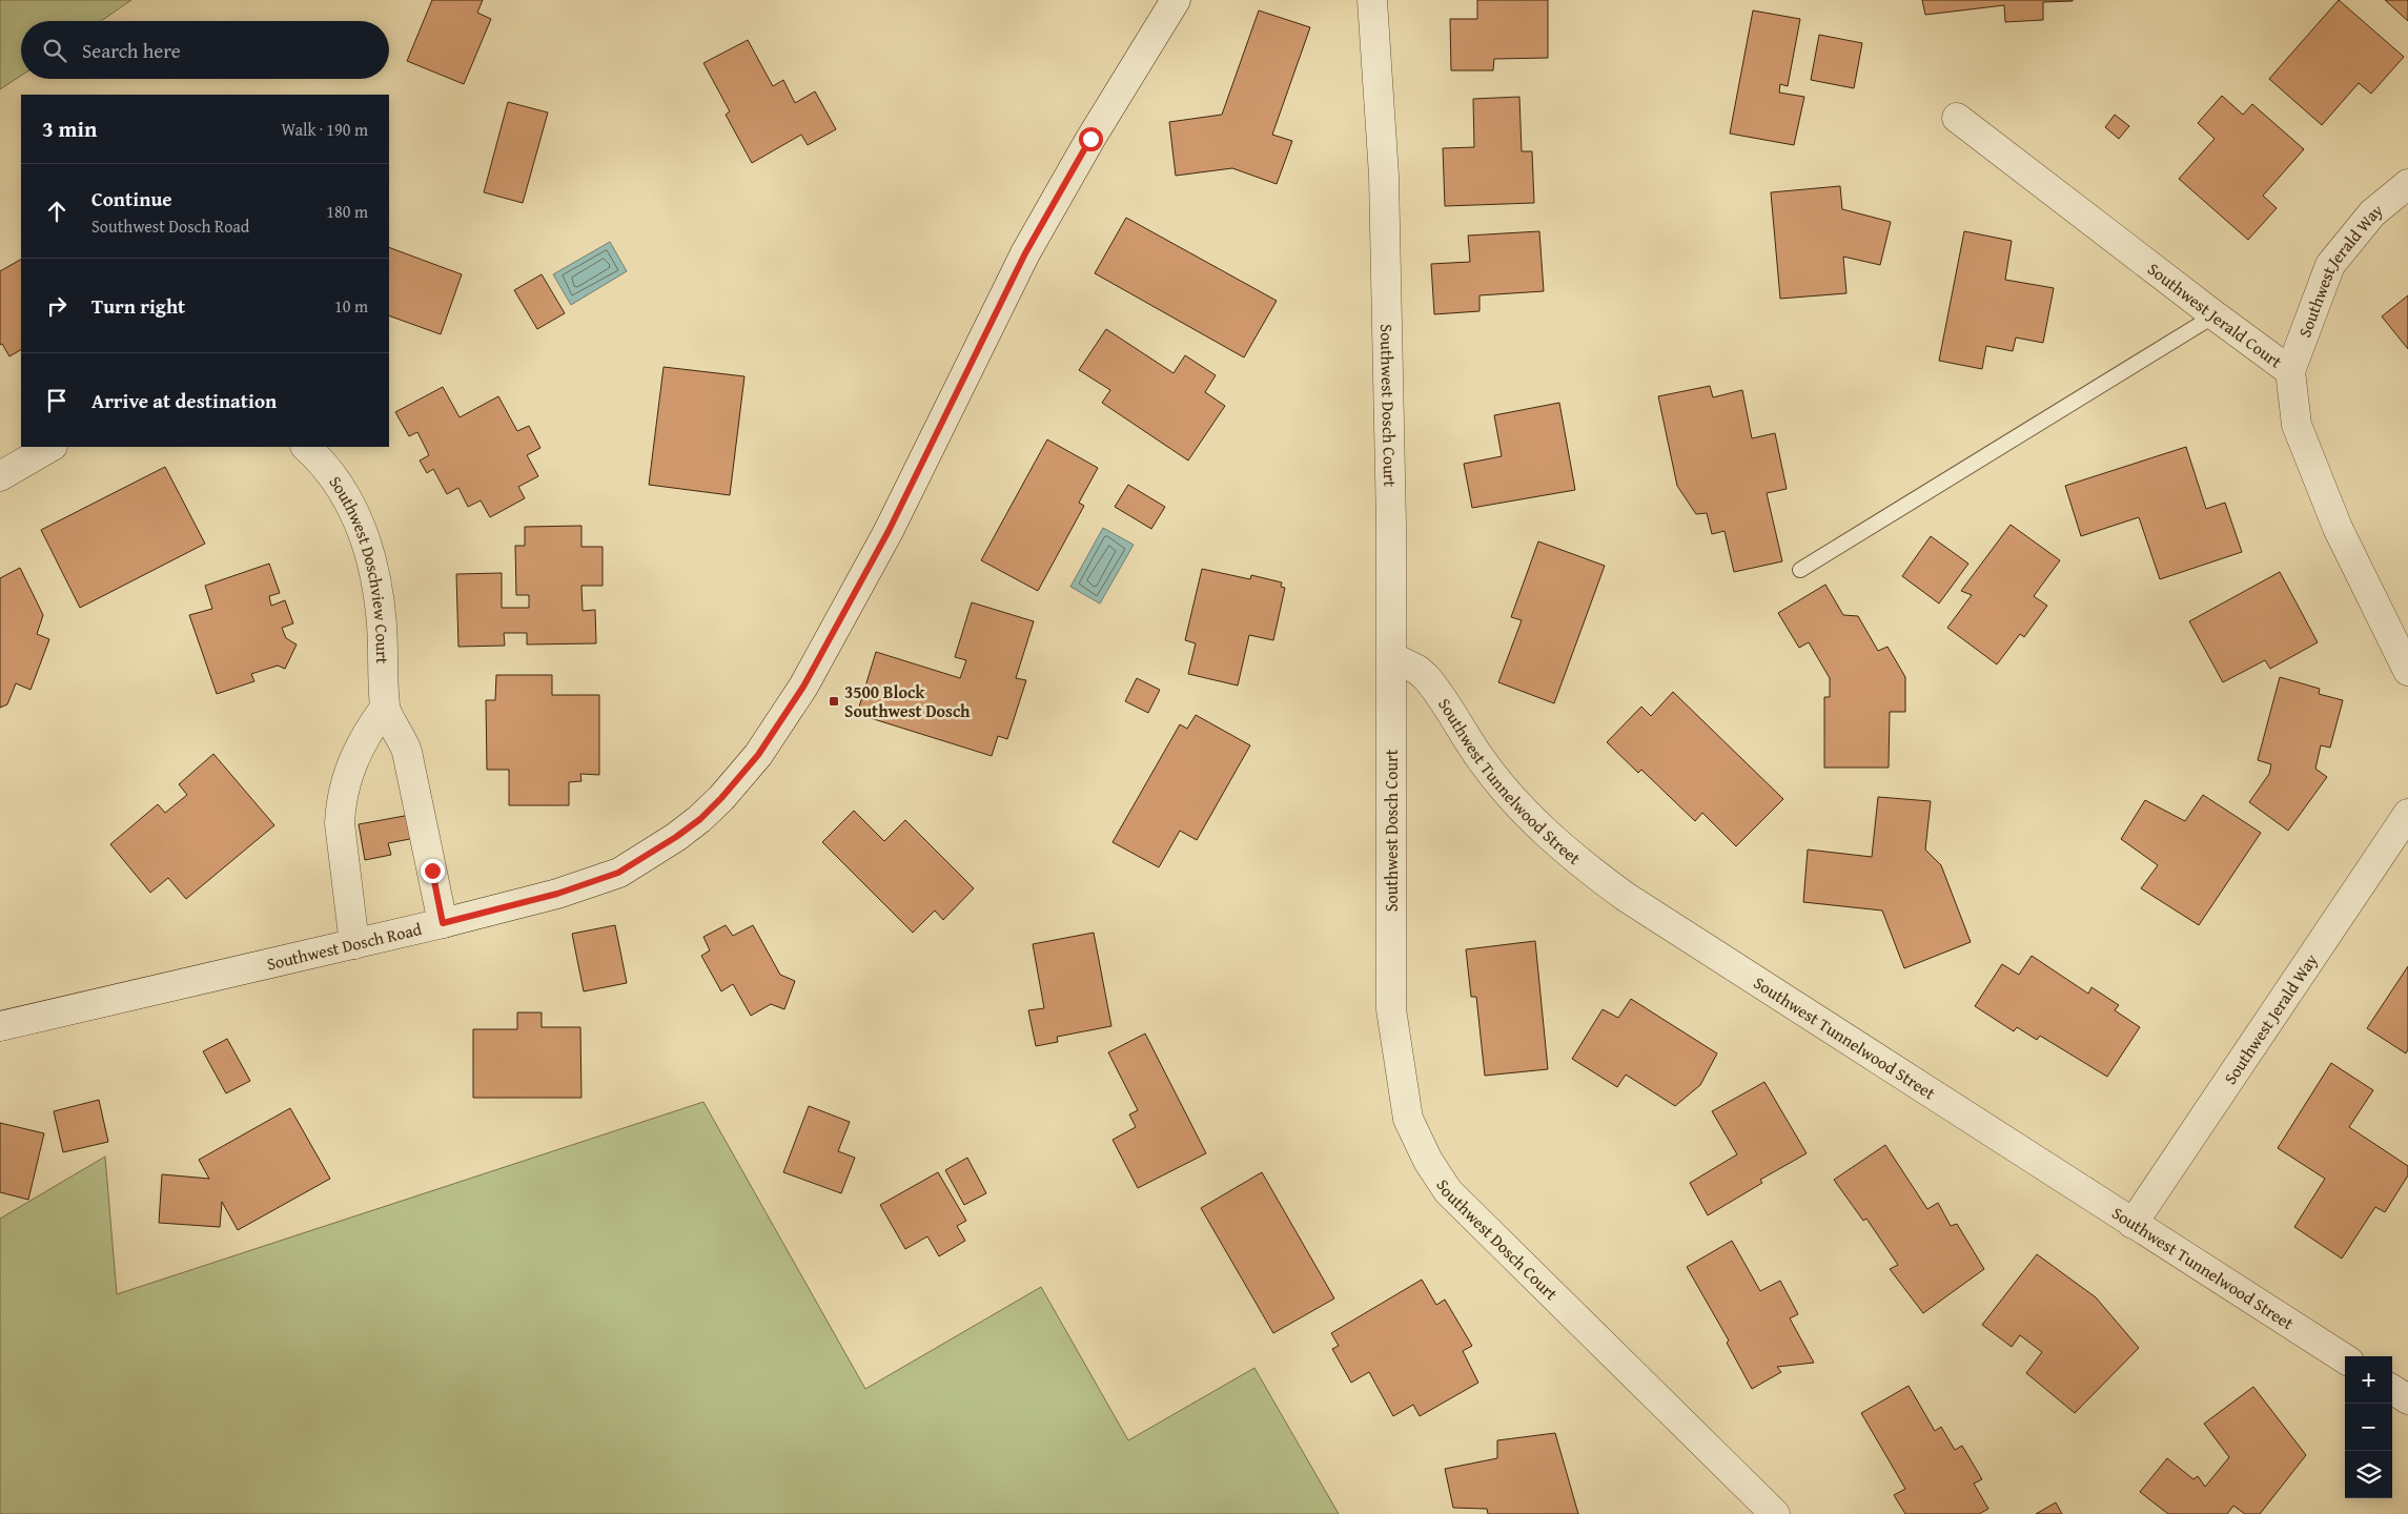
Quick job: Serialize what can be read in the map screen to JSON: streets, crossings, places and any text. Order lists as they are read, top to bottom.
{
  "streets": {
    "street": [
      "Southwest Jerald Way",
      "Southwest Jerald Court",
      "Southwest Dosch Court",
      "Southwest Doschview Court",
      "Southwest Tunnelwood Street",
      "Southwest Dosch Road"
    ]
  },
  "crossings": [
    ["Southwest Jerald Way", "Southwest Jerald Court"],
    ["Southwest Jerald Way", "Southwest Tunnelwood Street"],
    ["Southwest Dosch Court", "Southwest Tunnelwood Street"],
    ["Southwest Doschview Court", "Southwest Dosch Road"]
  ],
  "places": {
    "transit": ["3500 Block Southwest Dosch"]
  },
  "page": {
    "search": "Search here",
    "heading": ["3 min", "Walk · 190 m"],
    "list": [
      ["Continue", "Southwest Dosch Road", "180 m"],
      ["Turn right", "10 m"],
      "Arrive at destination"
    ],
    "map_buttons": ["+", "−"]
  }
}
